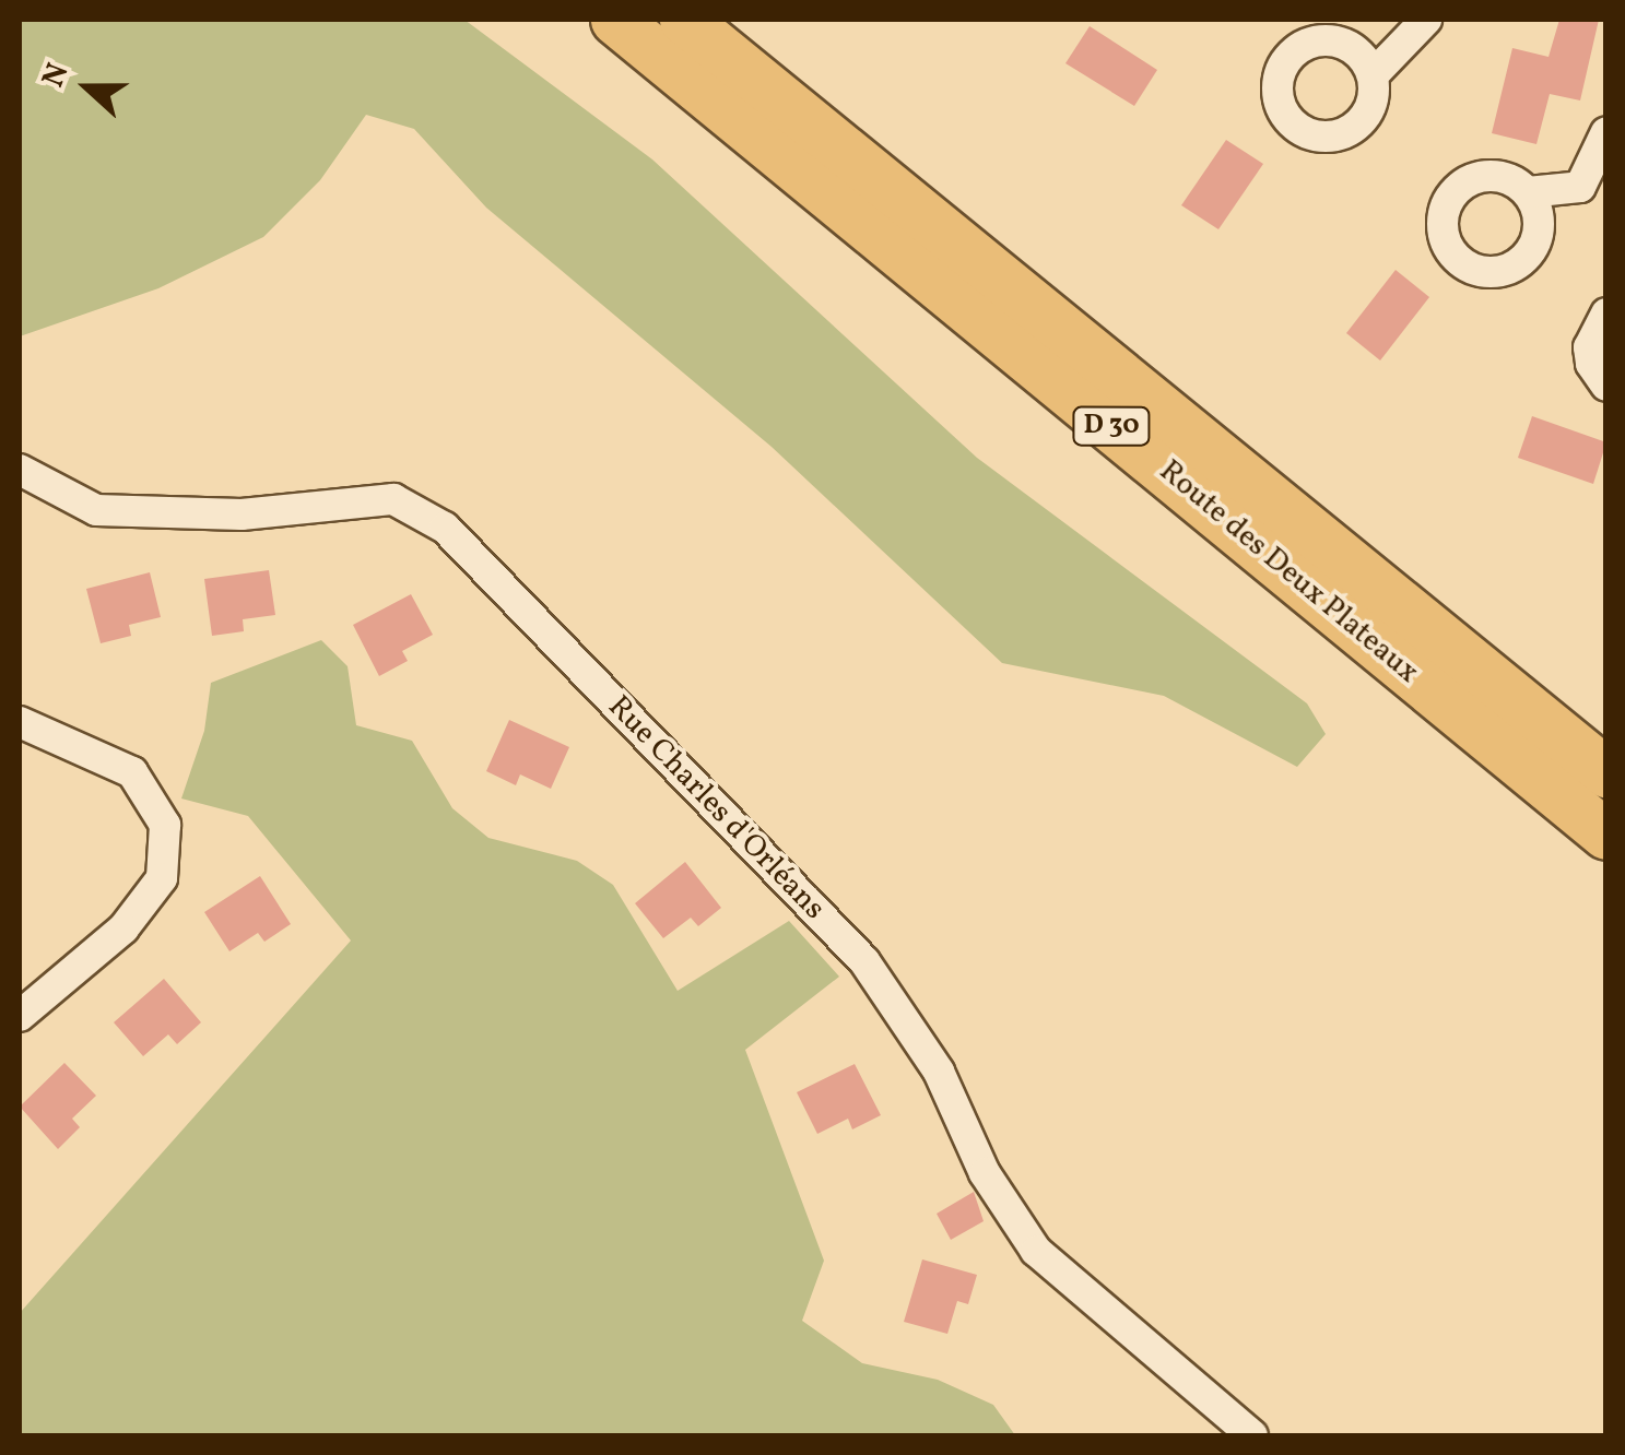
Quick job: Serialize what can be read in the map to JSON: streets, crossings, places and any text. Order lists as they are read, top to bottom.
{
  "streets": {
    "main road": ["D 30", "Route des Deux Plateaux"],
    "street": ["Rue Charles d'Orléans"]
  },
  "north": "left"
}
